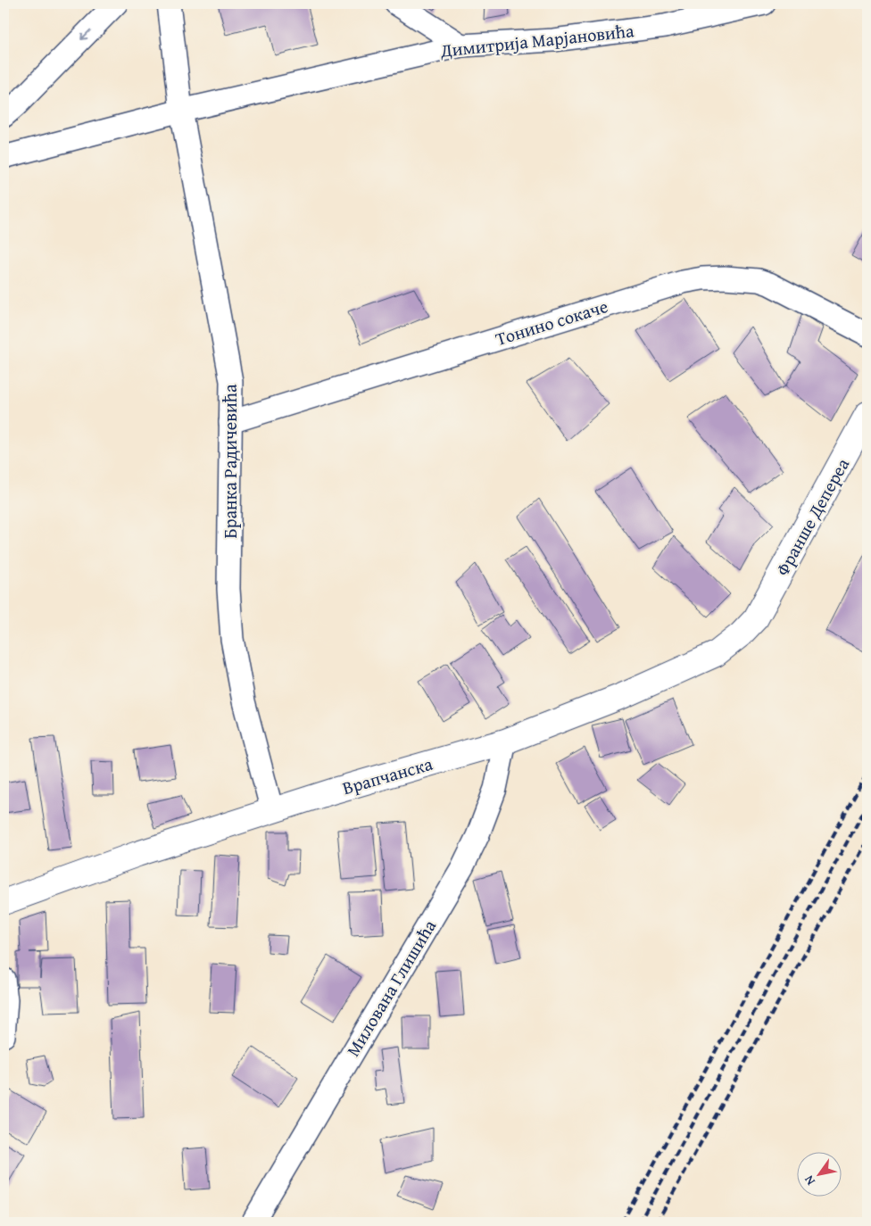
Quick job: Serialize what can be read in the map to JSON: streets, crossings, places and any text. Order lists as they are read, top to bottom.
{
  "streets": {
    "main road": ["Франше Депереа", "Врапчанска"],
    "street": [
      "Димитрија Марјановића",
      "Тонино сокаче",
      "Бранка Радичевића",
      "Милована Глишића"
    ]
  },
  "crossings": [
    ["Димитрија Марјановића", "Бранка Радичевића"],
    ["Тонино сокаче", "Бранка Радичевића"],
    ["Бранка Радичевића", "Врапчанска"],
    ["Франше Депереа", "Врапчанска"],
    ["Врапчанска", "Милована Глишића"]
  ],
  "north": "bottom left"
}
